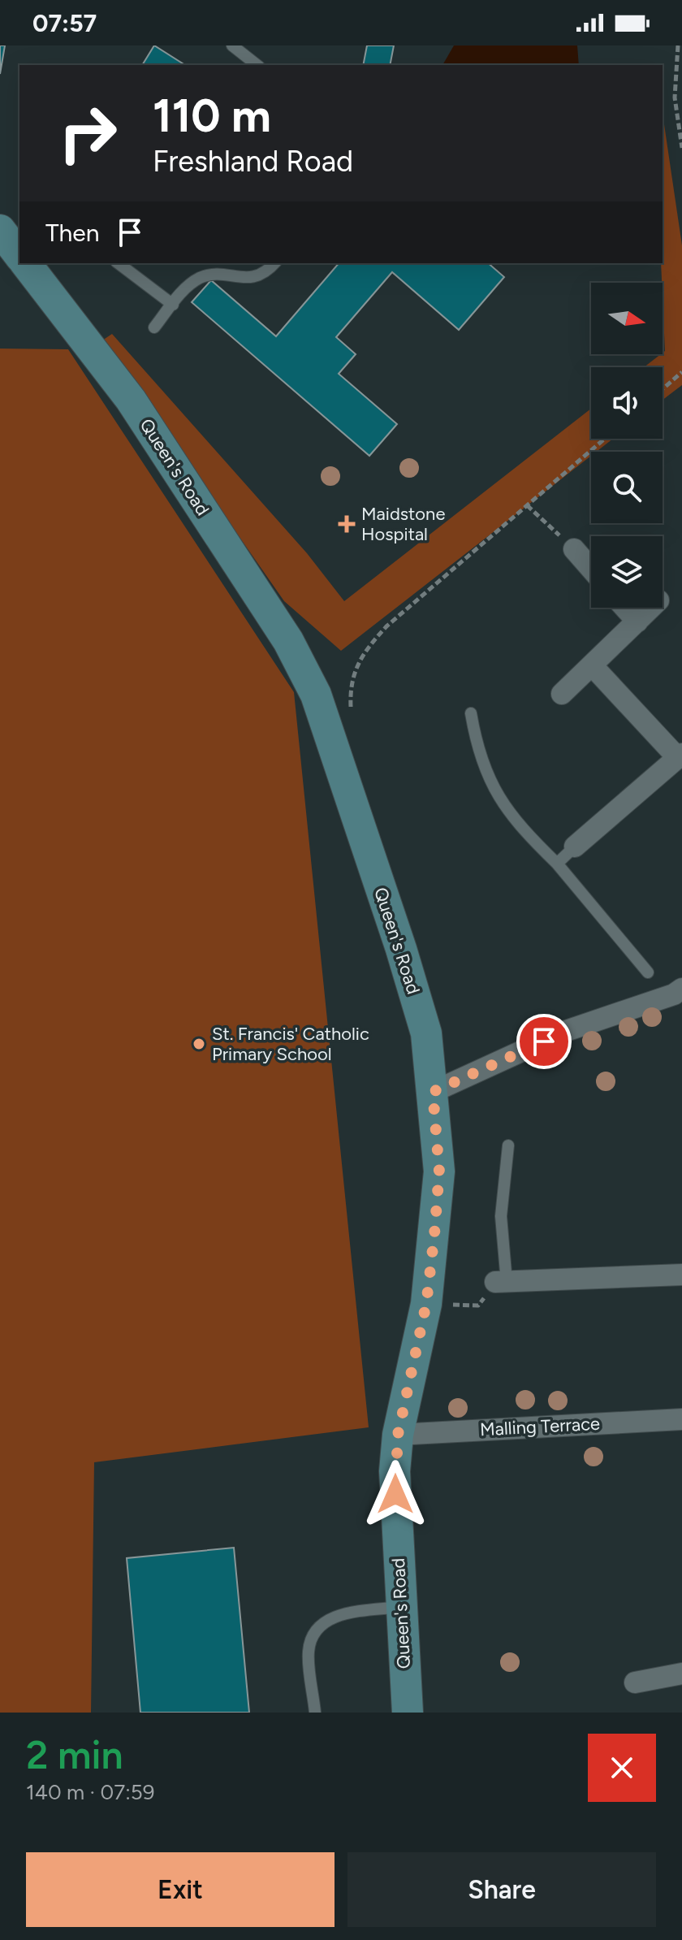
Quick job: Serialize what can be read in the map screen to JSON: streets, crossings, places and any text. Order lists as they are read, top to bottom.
{
  "streets": {
    "street": ["Queen's Road", "Malling Terrace"]
  },
  "crossings": [
    ["Queen's Road", "Malling Terrace"]
  ],
  "places": {
    "health": ["Maidstone Hospital"],
    "other": ["St. Francis' Catholic Primary School"]
  },
  "north": "right",
  "page": {
    "status": "07:57",
    "turn": ["110 m", "Freshland Road"],
    "then": "Then",
    "heading": ["2 min", "140 m · 07:59"],
    "buttons": ["Exit", "Share"]
  }
}
